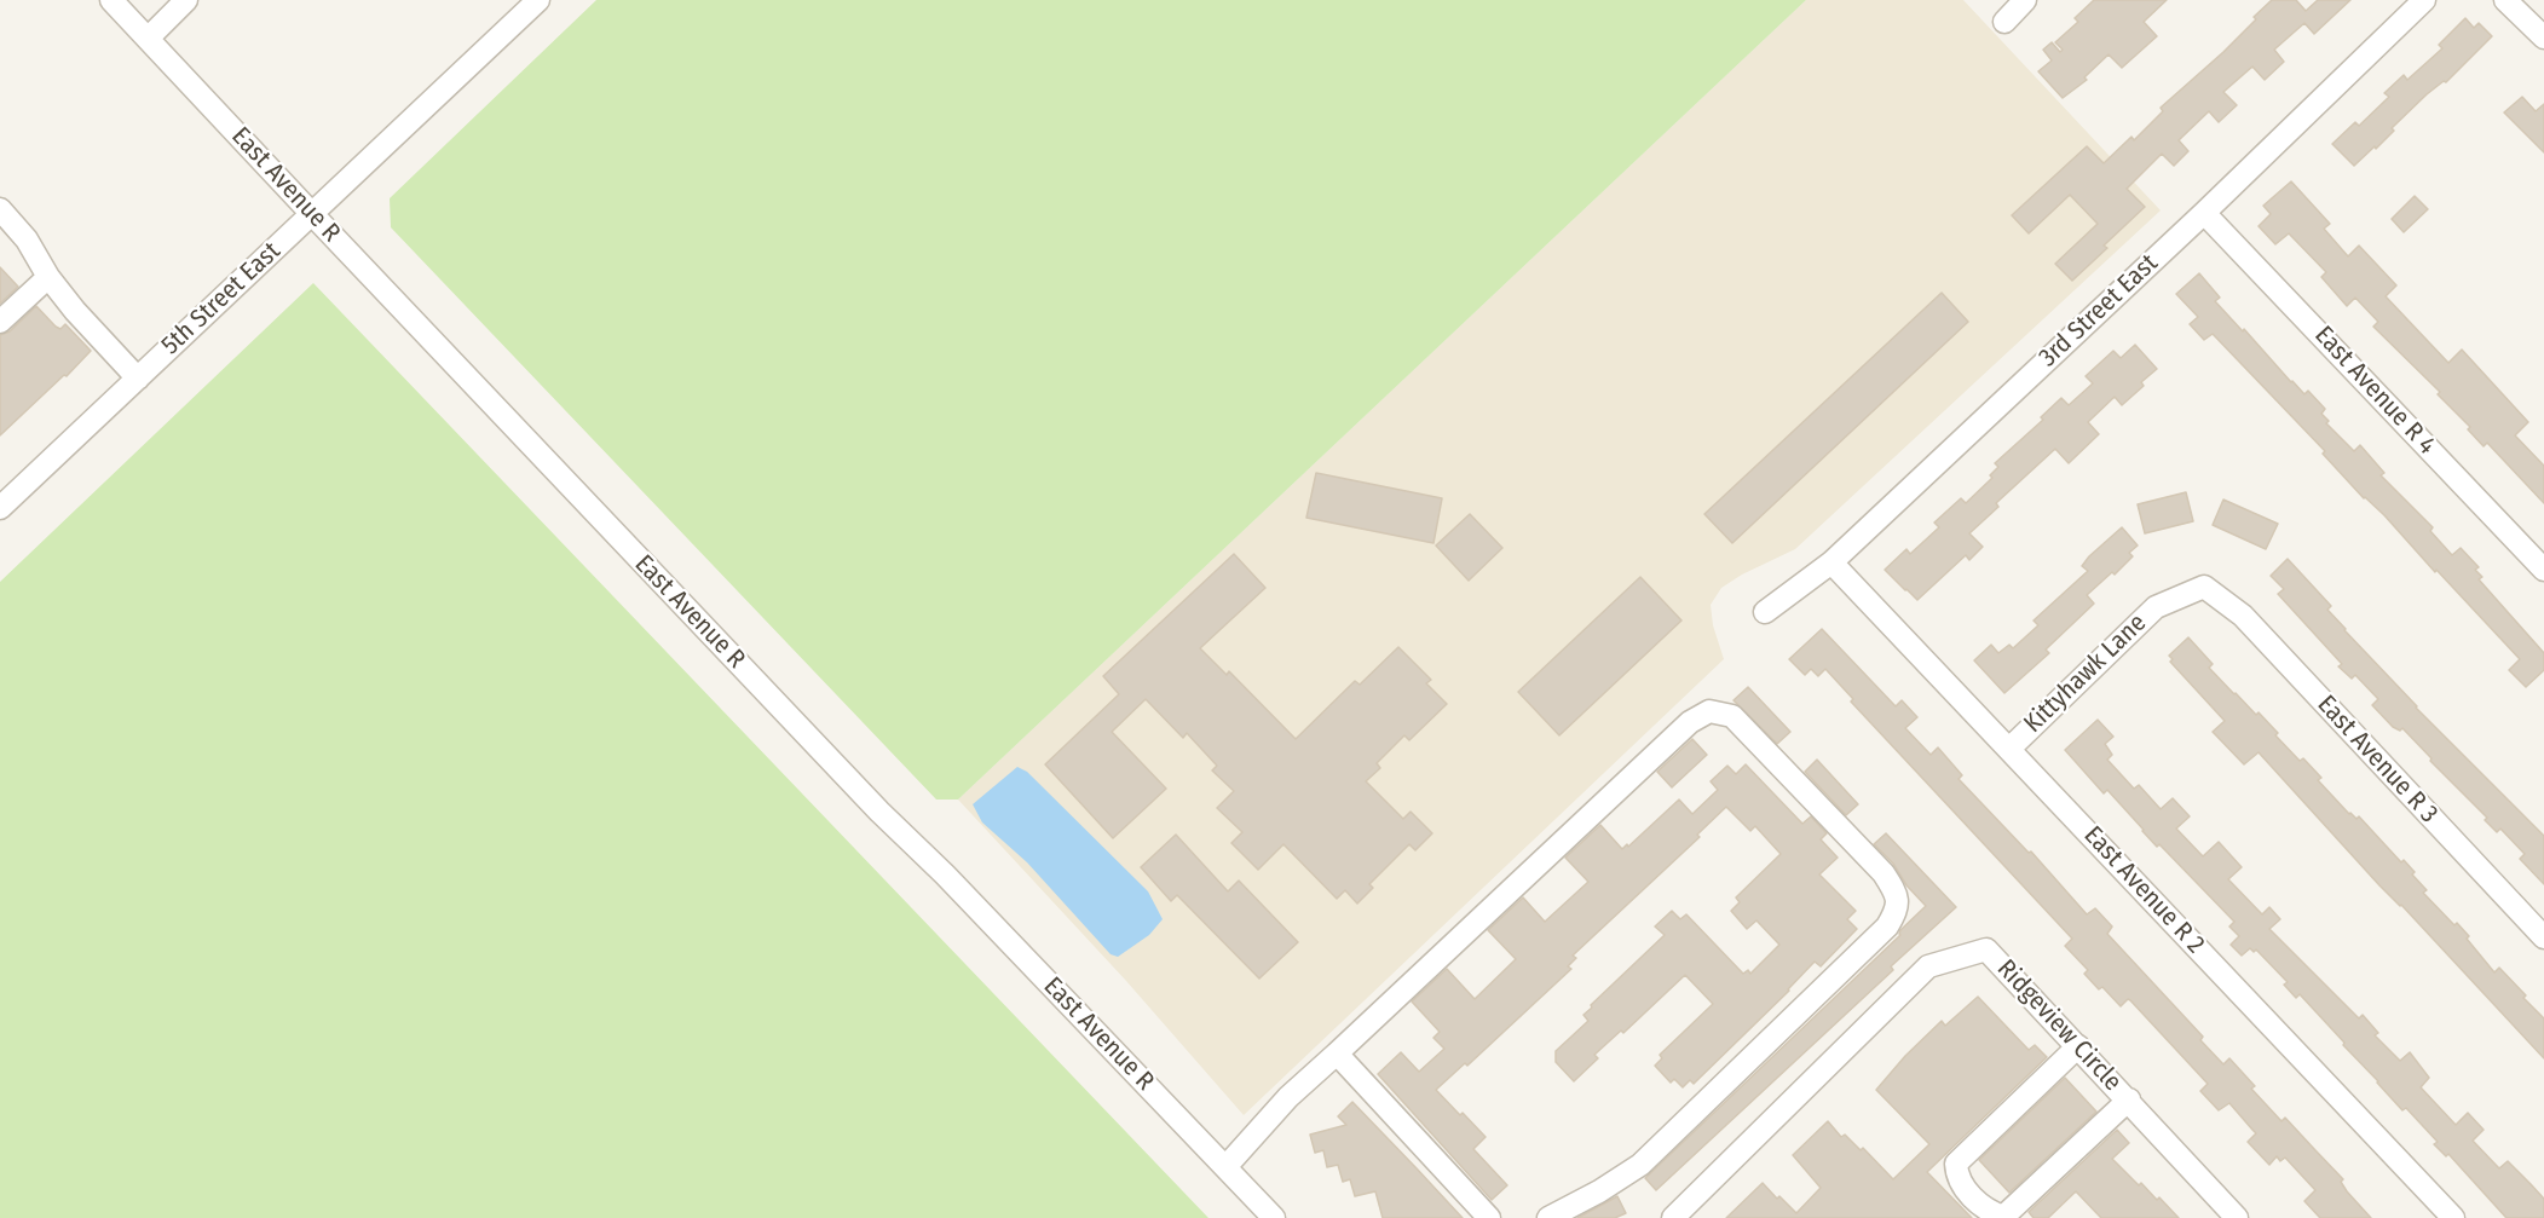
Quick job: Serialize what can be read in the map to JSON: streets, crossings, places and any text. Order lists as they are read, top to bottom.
{
  "streets": {
    "street": [
      "East Avenue R",
      "5th Street East",
      "3rd Street East",
      "East Avenue R 4",
      "Kittyhawk Lane",
      "East Avenue R 3",
      "East Avenue R 2",
      "Ridgeview Circle"
    ]
  },
  "crossings": [
    ["East Avenue R", "5th Street East"],
    ["3rd Street East", "East Avenue R 4"],
    ["3rd Street East", "East Avenue R 2"],
    ["Kittyhawk Lane", "East Avenue R 3"],
    ["Kittyhawk Lane", "East Avenue R 2"]
  ]
}
